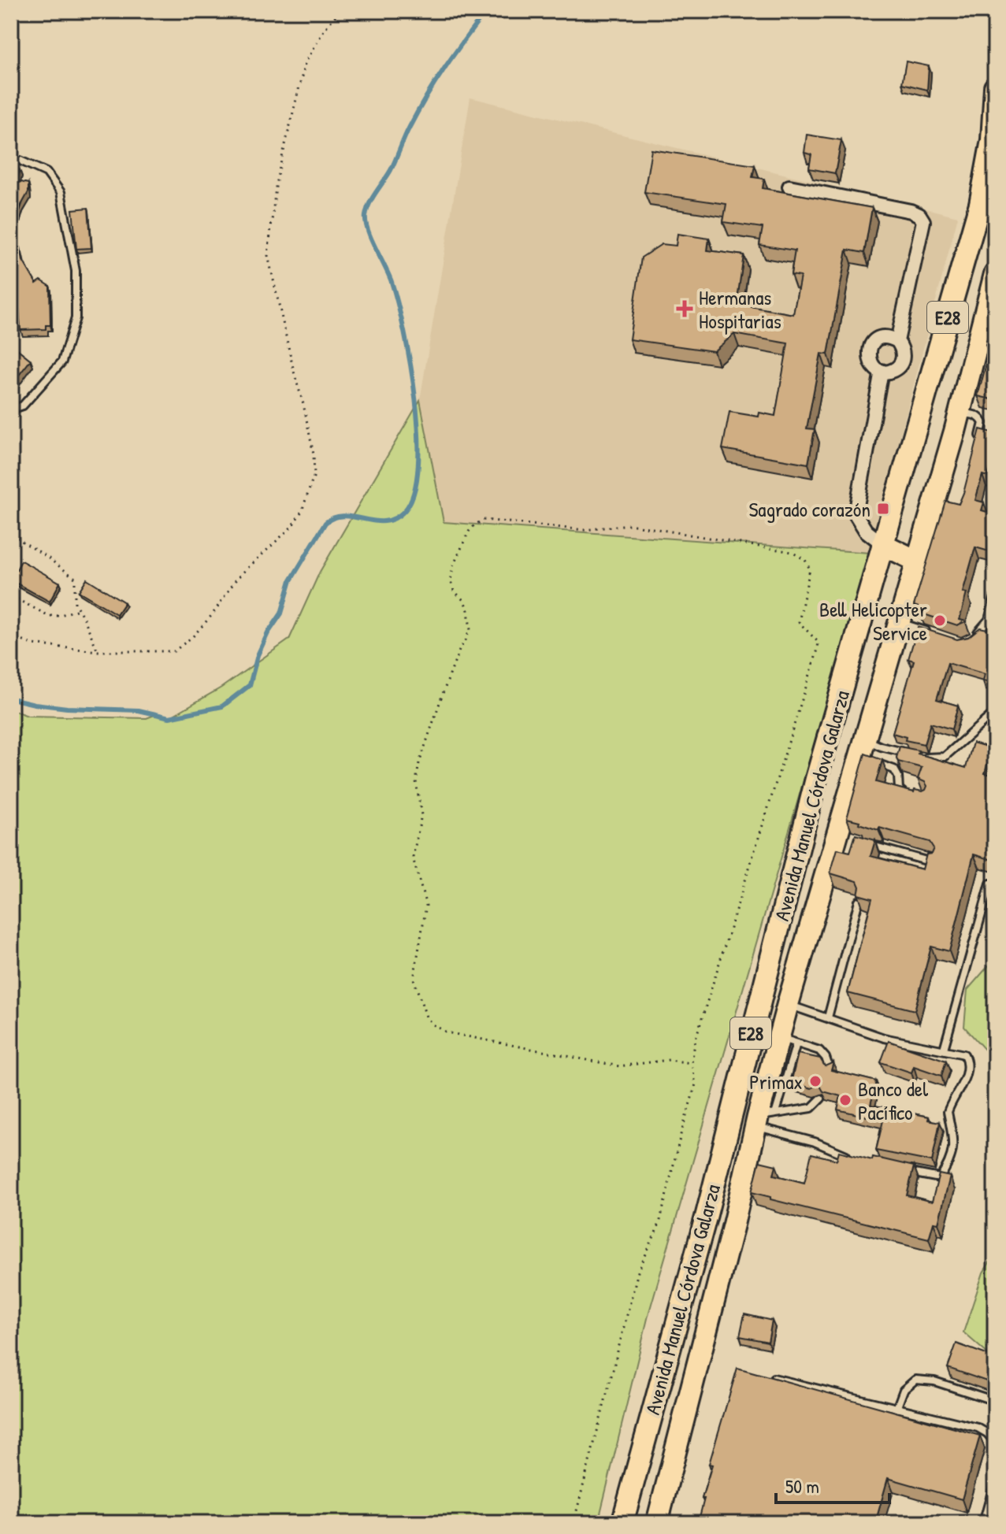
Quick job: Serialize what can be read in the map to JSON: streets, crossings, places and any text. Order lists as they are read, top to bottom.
{
  "streets": {
    "main road": ["E28", "Avenida Manuel Córdova Galarza"]
  },
  "places": {
    "health": ["Hermanas Hospitarias"],
    "transit": ["Sagrado corazón"],
    "other": ["Bell Helicopter Service", "Primax", "Banco del Pacífico"]
  },
  "scale_bar": "50 m"
}
